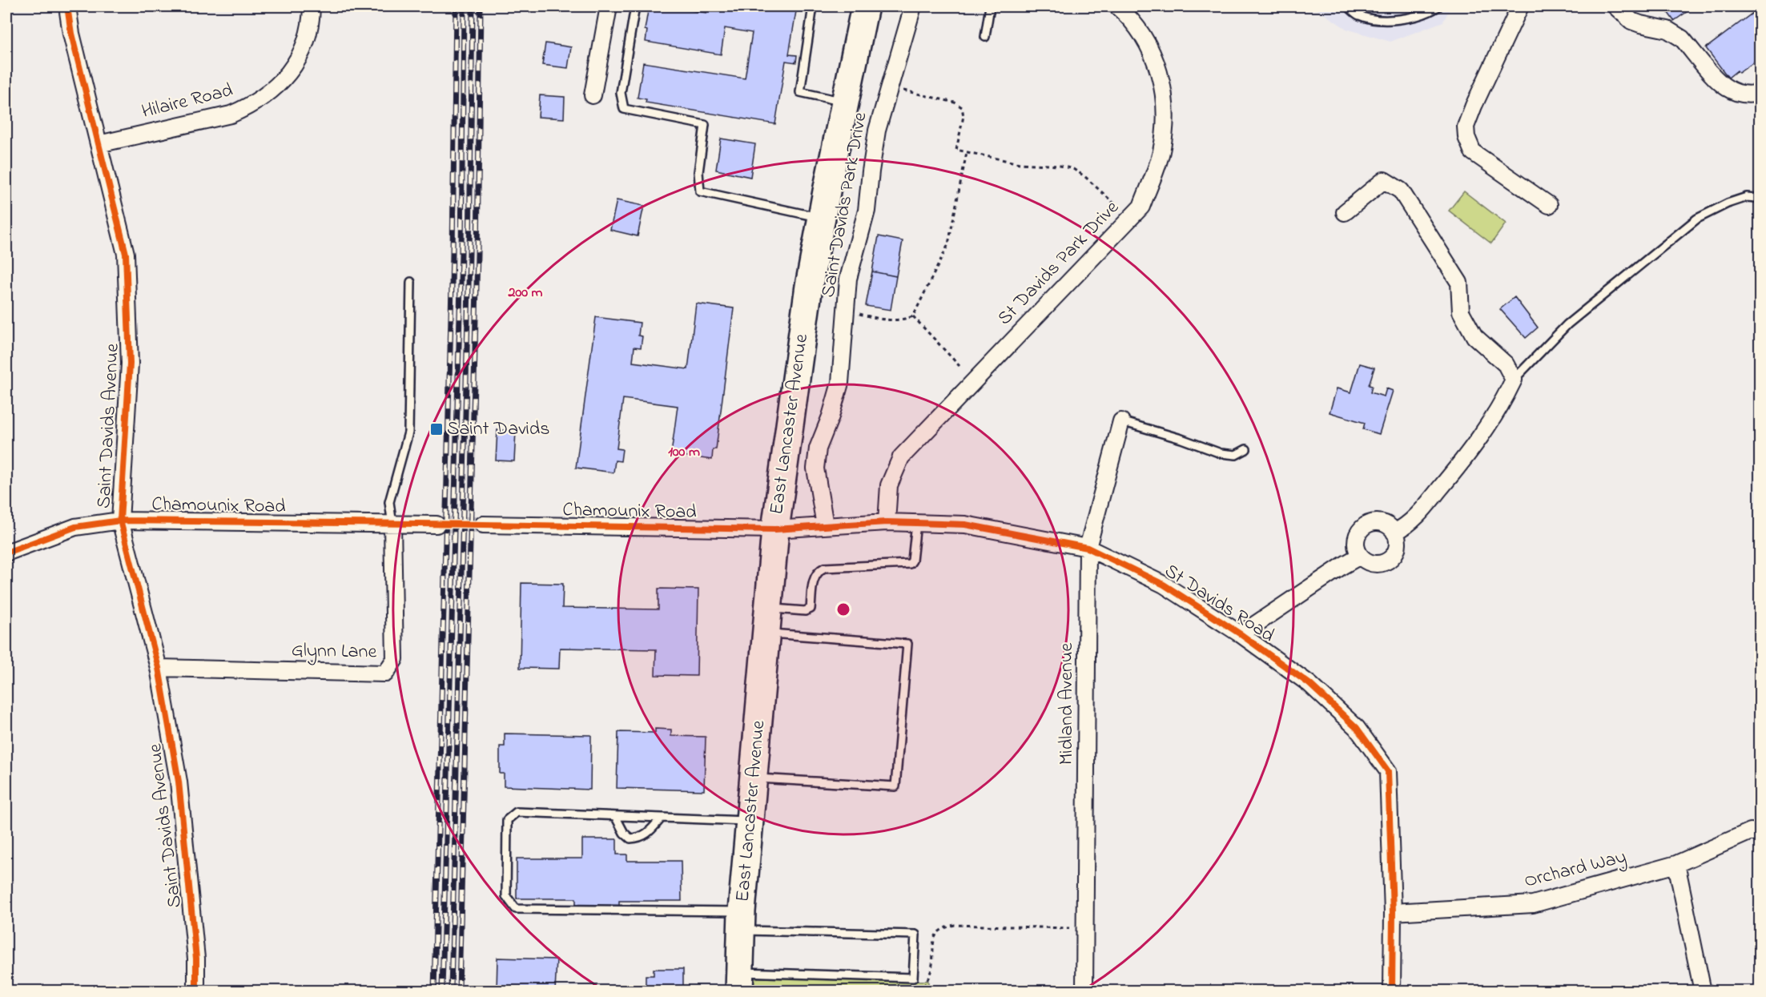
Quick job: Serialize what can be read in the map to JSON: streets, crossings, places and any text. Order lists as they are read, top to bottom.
{
  "streets": {
    "highway": ["East Lancaster Avenue"],
    "street": [
      "Hilaire Road",
      "Saint Davids Park Drive",
      "St Davids Park Drive",
      "Saint Davids Avenue",
      "Chamounix Road",
      "St Davids Road",
      "Glynn Lane",
      "Midland Avenue",
      "Orchard Way"
    ]
  },
  "crossings": [
    ["Hilaire Road", "Saint Davids Avenue"],
    ["Saint Davids Park Drive", "St Davids Road"],
    ["St Davids Park Drive", "St Davids Road"],
    ["East Lancaster Avenue", "Chamounix Road"],
    ["East Lancaster Avenue", "St Davids Road"],
    ["Saint Davids Avenue", "Chamounix Road"],
    ["Saint Davids Avenue", "Glynn Lane"],
    ["Chamounix Road", "St Davids Road"],
    ["Chamounix Road", "Glynn Lane"],
    ["St Davids Road", "Midland Avenue"],
    ["St Davids Road", "Orchard Way"]
  ],
  "places": {
    "transit": ["Saint Davids"]
  },
  "rings": ["200 m", "100 m"]
}
